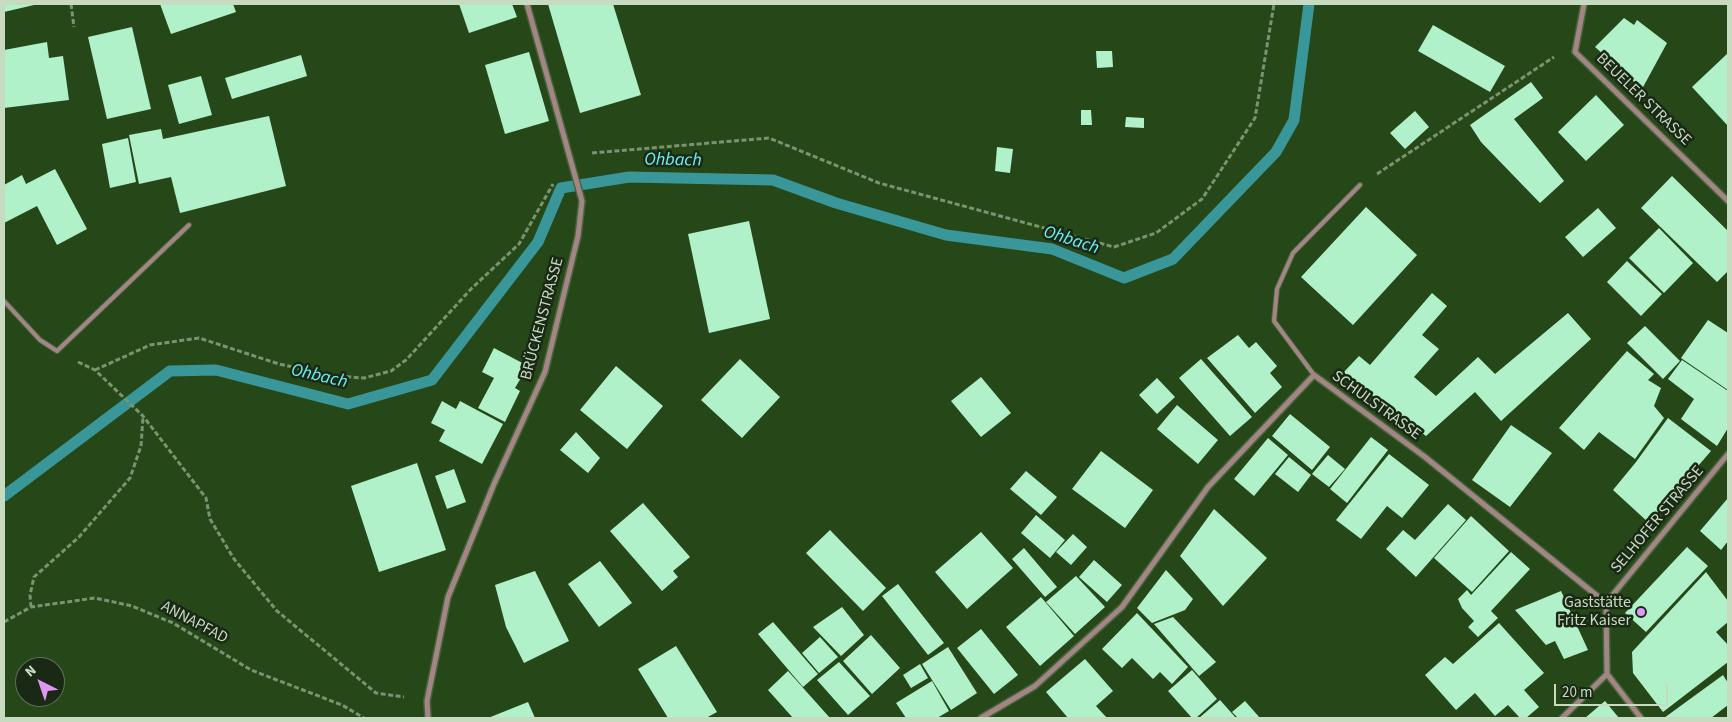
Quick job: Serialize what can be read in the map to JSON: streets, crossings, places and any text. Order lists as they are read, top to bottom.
{
  "streets": {
    "street": [
      "BEUELER STRASSE",
      "BRÜCKENSTRASSE",
      "SCHULSTRASSE",
      "SELHOFER STRASSE"
    ],
    "path": ["ANNAPFAD"]
  },
  "crossings": [
    ["SCHULSTRASSE", "SELHOFER STRASSE"]
  ],
  "water": ["Ohbach"],
  "places": ["Gaststätte Fritz Kaiser"],
  "scale_bar": "20 m",
  "north": "top left"
}
